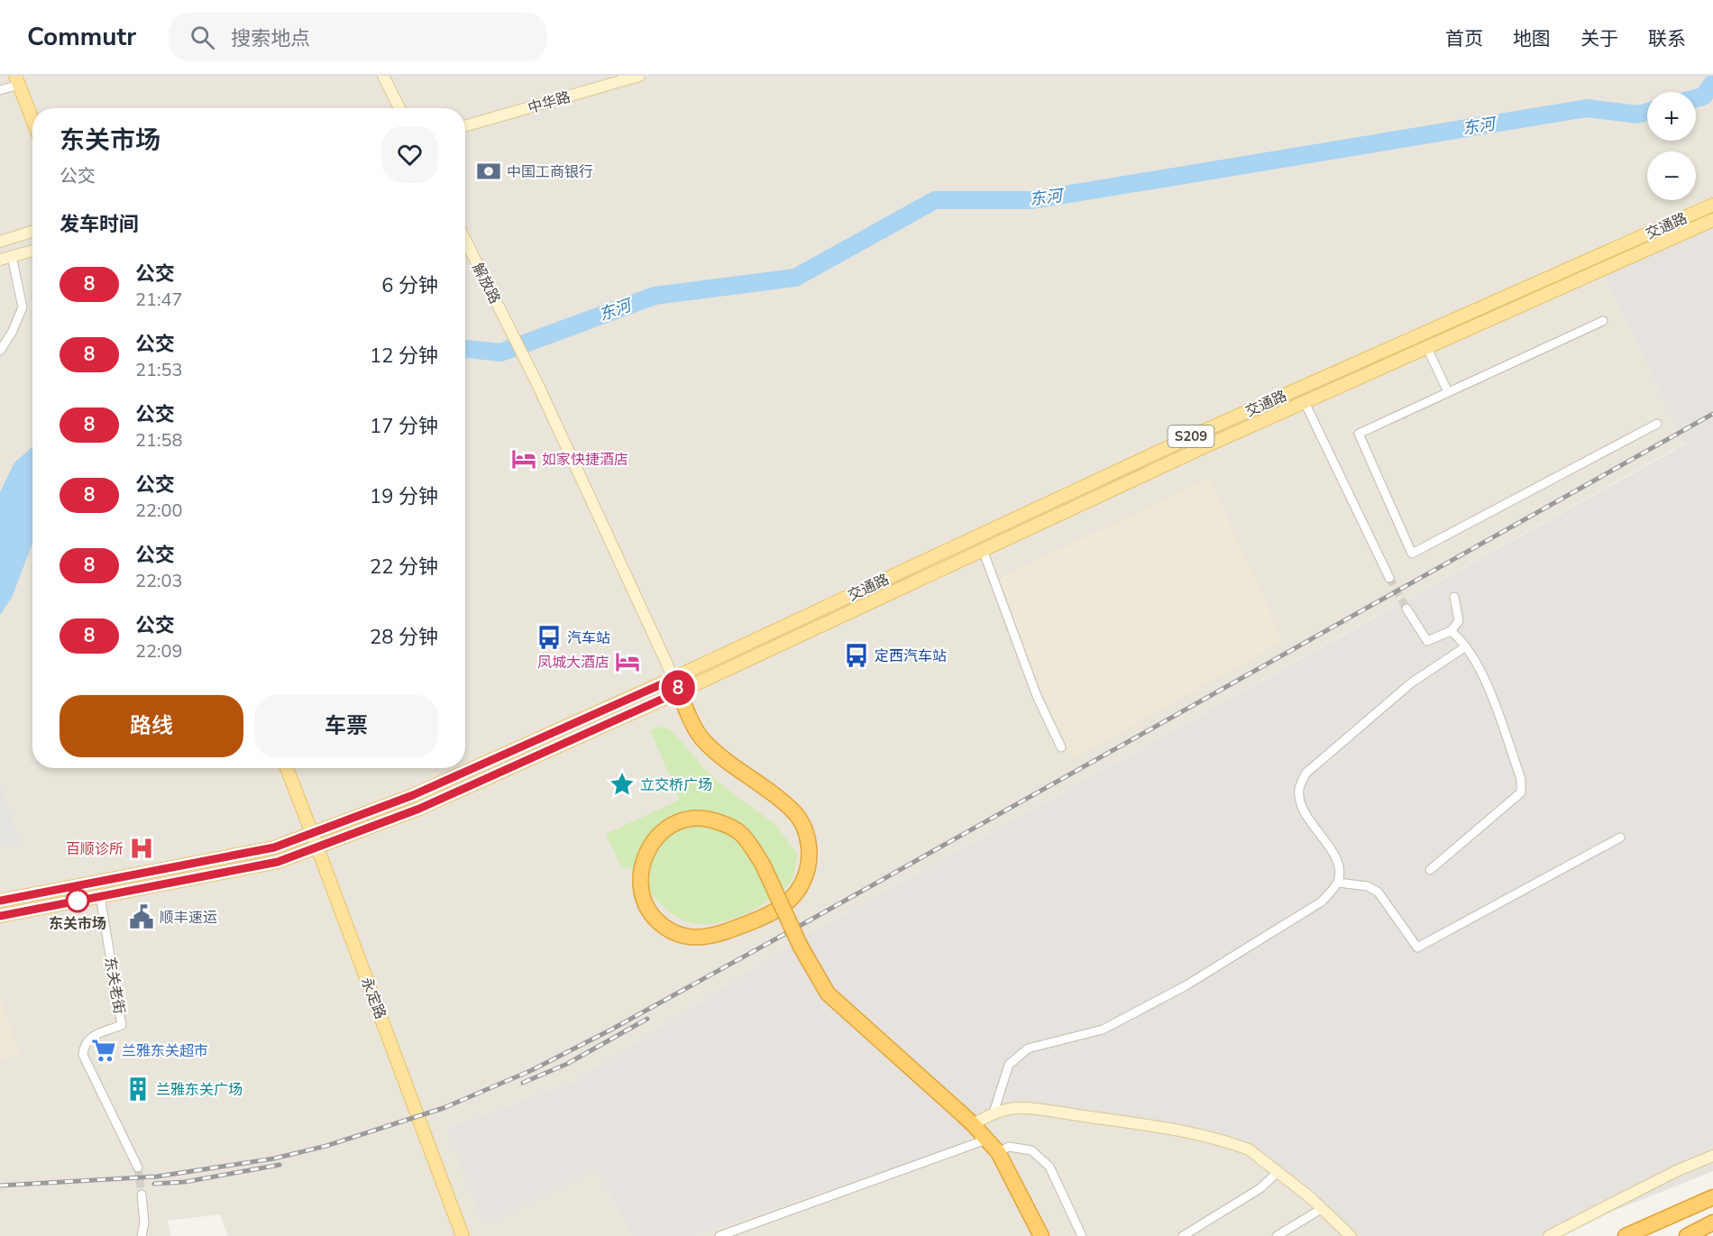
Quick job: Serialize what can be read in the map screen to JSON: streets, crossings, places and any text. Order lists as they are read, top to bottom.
{
  "streets": {
    "main road": ["交通路", "S209", "永定路"],
    "street": ["中华路", "解放路", "东关老街"]
  },
  "crossings": [
    ["交通路", "解放路"],
    ["交通路", "东关老街"],
    ["交通路", "永定路"]
  ],
  "water": ["东河"],
  "places": {
    "bank": ["中国工商银行"],
    "hotel": ["如家快捷酒店", "凤城大酒店"],
    "bus stop": ["汽车站", "定西汽车站"],
    "place": ["立交桥广场"],
    "hospital": ["百顺诊所"],
    "other": ["东关市场"],
    "public building": ["顺丰速运"],
    "supermarket": ["兰雅东关超市"],
    "building": ["兰雅东关广场"]
  },
  "lines": ["bus line 8"],
  "page": {
    "header": "Commutr",
    "search": "搜索地点",
    "nav": [
      "首页",
      "地图",
      "关于",
      "联系"
    ],
    "on_map": "8",
    "map_buttons": ["+", "−"],
    "heading": [
      ["东关市场", "公交"],
      "发车时间"
    ],
    "list": [
      {
        "mark": "8",
        "name": "公交",
        "note": "21:47",
        "value": "6 分钟"
      },
      {
        "mark": "8",
        "name": "公交",
        "note": "21:53",
        "value": "12 分钟"
      },
      {
        "mark": "8",
        "name": "公交",
        "note": "21:58",
        "value": "17 分钟"
      },
      {
        "mark": "8",
        "name": "公交",
        "note": "22:00",
        "value": "19 分钟"
      },
      {
        "mark": "8",
        "name": "公交",
        "note": "22:03",
        "value": "22 分钟"
      },
      {
        "mark": "8",
        "name": "公交",
        "note": "22:09",
        "value": "28 分钟"
      }
    ],
    "buttons": ["路线", "车票"]
  }
}
